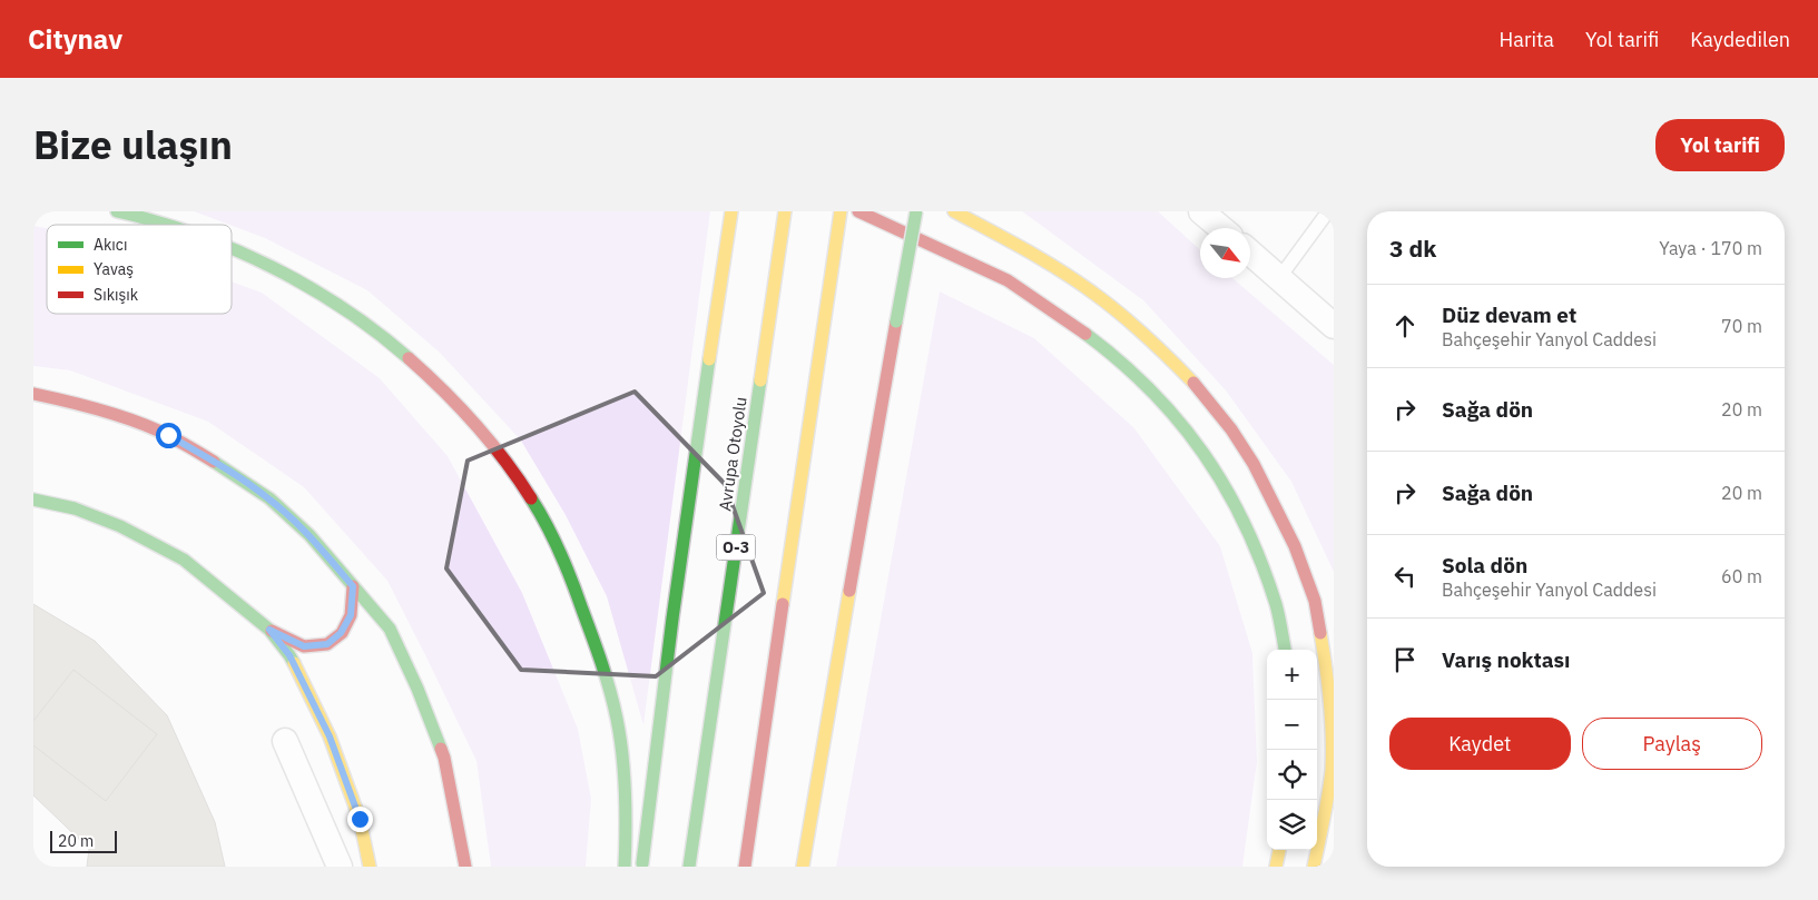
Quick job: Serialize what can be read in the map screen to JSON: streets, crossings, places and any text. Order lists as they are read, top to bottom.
{
  "streets": {
    "main road": ["Avrupa Otoyolu", "O-3"]
  },
  "legend": ["Akıcı", "Yavaş", "Sıkışık"],
  "scale_bar": "20 m",
  "north": "bottom right",
  "page": {
    "header": "Citynav",
    "nav": ["Harita", "Yol tarifi", "Kaydedilen"],
    "title": "Bize ulaşın",
    "buttons": [
      "Yol tarifi",
      ["Kaydet", "Paylaş"]
    ],
    "heading": ["3 dk", "Yaya · 170 m"],
    "list": [
      ["Düz devam et", "Bahçeşehir Yanyol Caddesi", "70 m"],
      ["Sağa dön", "20 m"],
      ["Sağa dön", "20 m"],
      ["Sola dön", "Bahçeşehir Yanyol Caddesi", "60 m"],
      "Varış noktası"
    ],
    "map_buttons": ["+", "−"],
    "scale": "20 m"
  }
}
